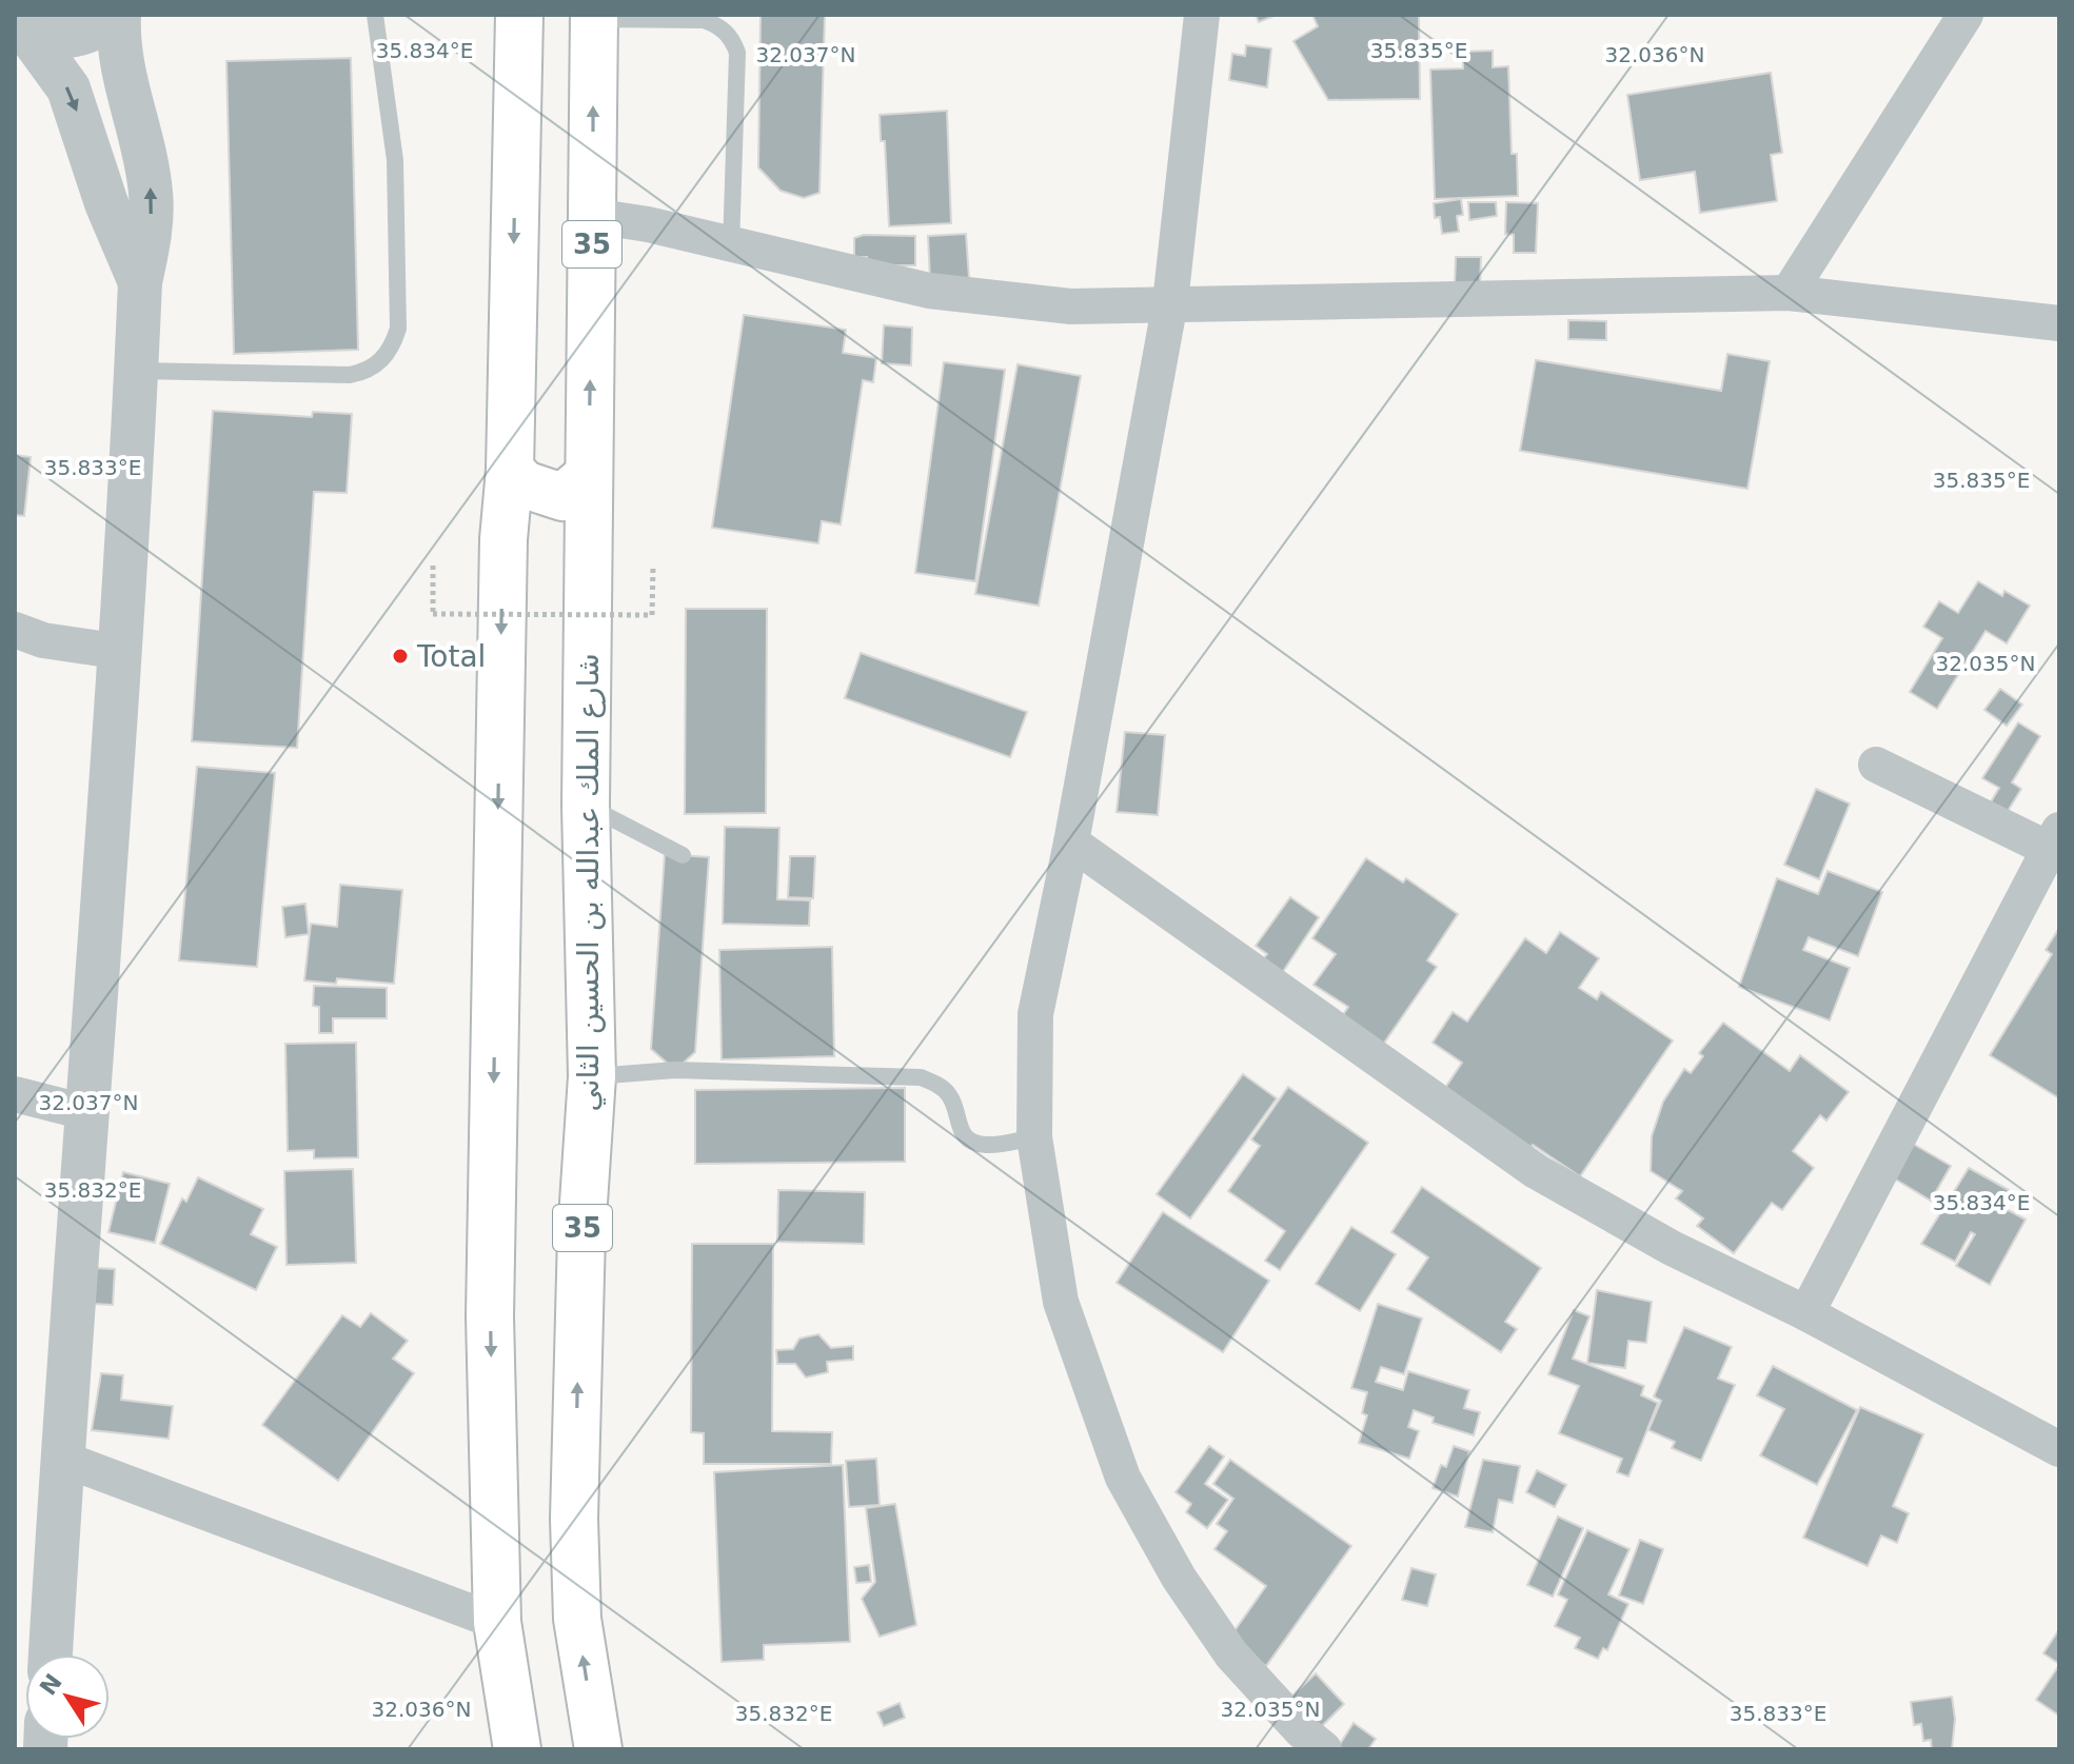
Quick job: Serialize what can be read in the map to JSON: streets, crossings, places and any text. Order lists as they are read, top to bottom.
{
  "streets": {
    "highway": ["35", "شارع الملك عبدالله بن الحسين الثاني"]
  },
  "places": ["Total"],
  "north": "top left",
  "coordinates": [
    "35.834°E",
    "35.835°E",
    "32.037°N",
    "32.036°N",
    "35.833°E",
    "32.035°N",
    "35.832°E"
  ]
}
